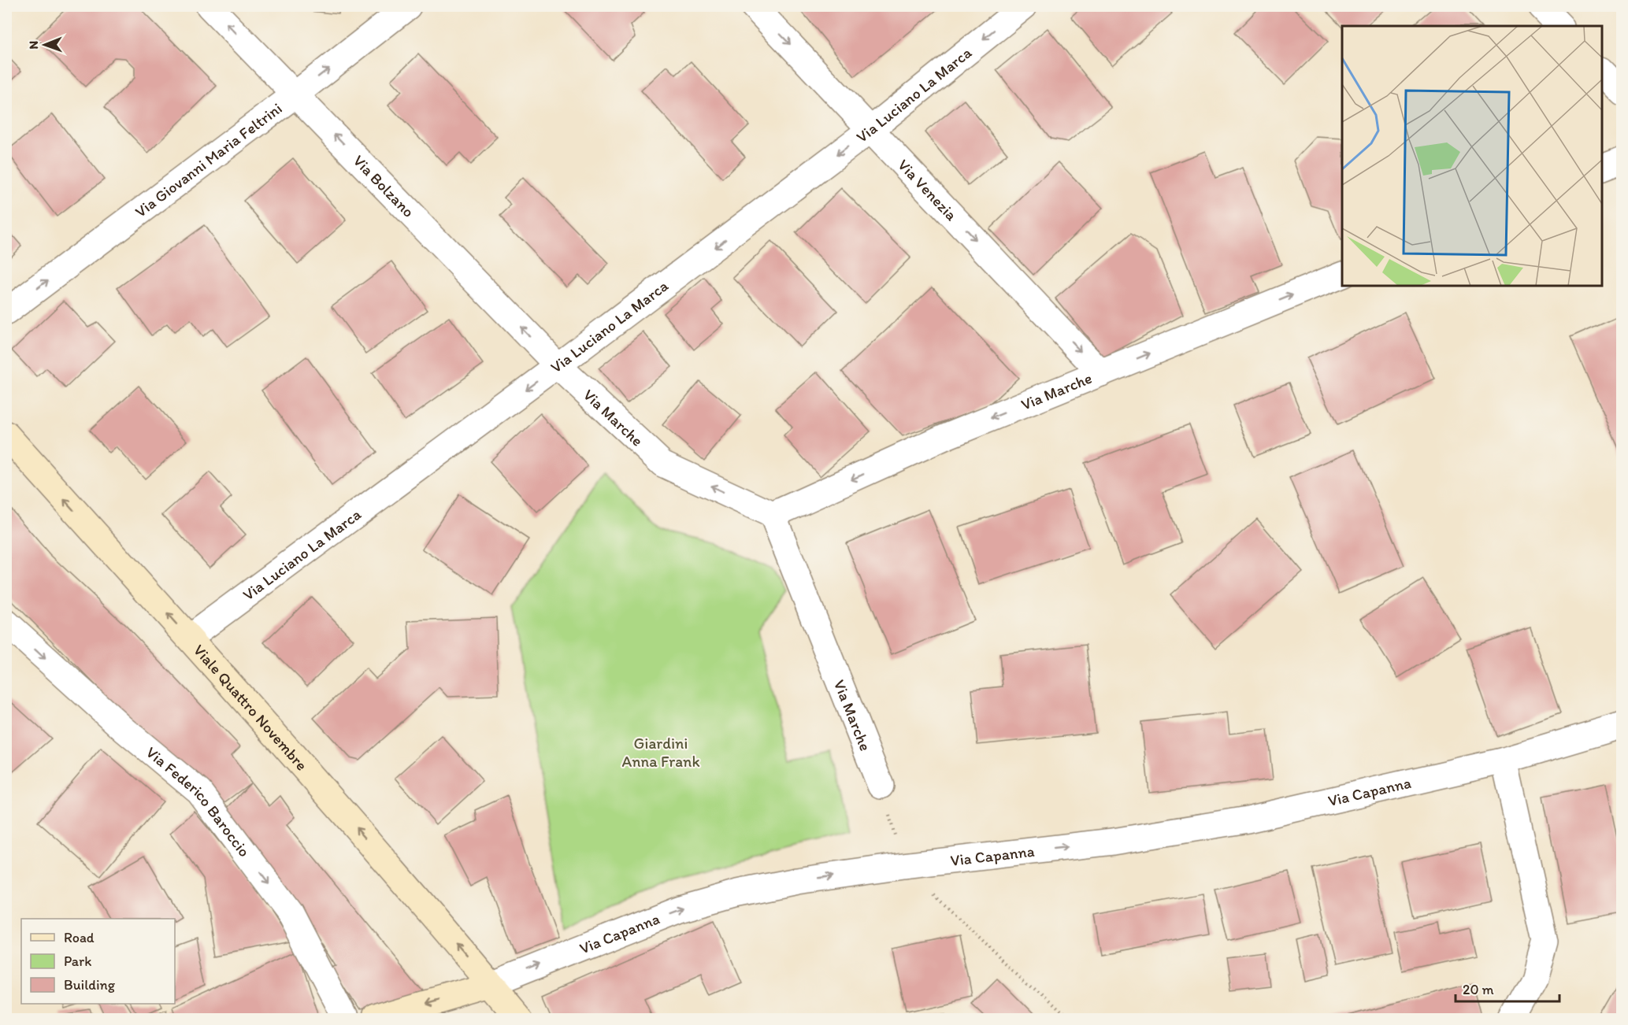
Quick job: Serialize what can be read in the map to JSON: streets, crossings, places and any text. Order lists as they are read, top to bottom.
{
  "streets": {
    "main road": ["Viale Quattro Novembre"],
    "street": [
      "Via Luciano La Marca",
      "Via Giovanni Maria Feltrini",
      "Via Bolzano",
      "Via Venezia",
      "Via Marche",
      "Via Capanna",
      "Via Federico Baroccio"
    ]
  },
  "crossings": [
    ["Via Luciano La Marca", "Via Bolzano"],
    ["Via Luciano La Marca", "Via Venezia"],
    ["Via Luciano La Marca", "Via Marche"],
    ["Via Luciano La Marca", "Viale Quattro Novembre"],
    ["Via Giovanni Maria Feltrini", "Via Bolzano"],
    ["Via Bolzano", "Via Marche"],
    ["Via Venezia", "Via Marche"],
    ["Viale Quattro Novembre", "Via Capanna"]
  ],
  "one_way": [
    "Via Luciano La Marca",
    "Via Giovanni Maria Feltrini",
    "Via Bolzano",
    "Via Venezia",
    "Viale Quattro Novembre",
    "Via Capanna",
    "Via Federico Baroccio"
  ],
  "parks": ["Giardini Anna Frank"],
  "legend": ["Road", "Park", "Building"],
  "scale_bar": "20 m",
  "north": "left"
}
